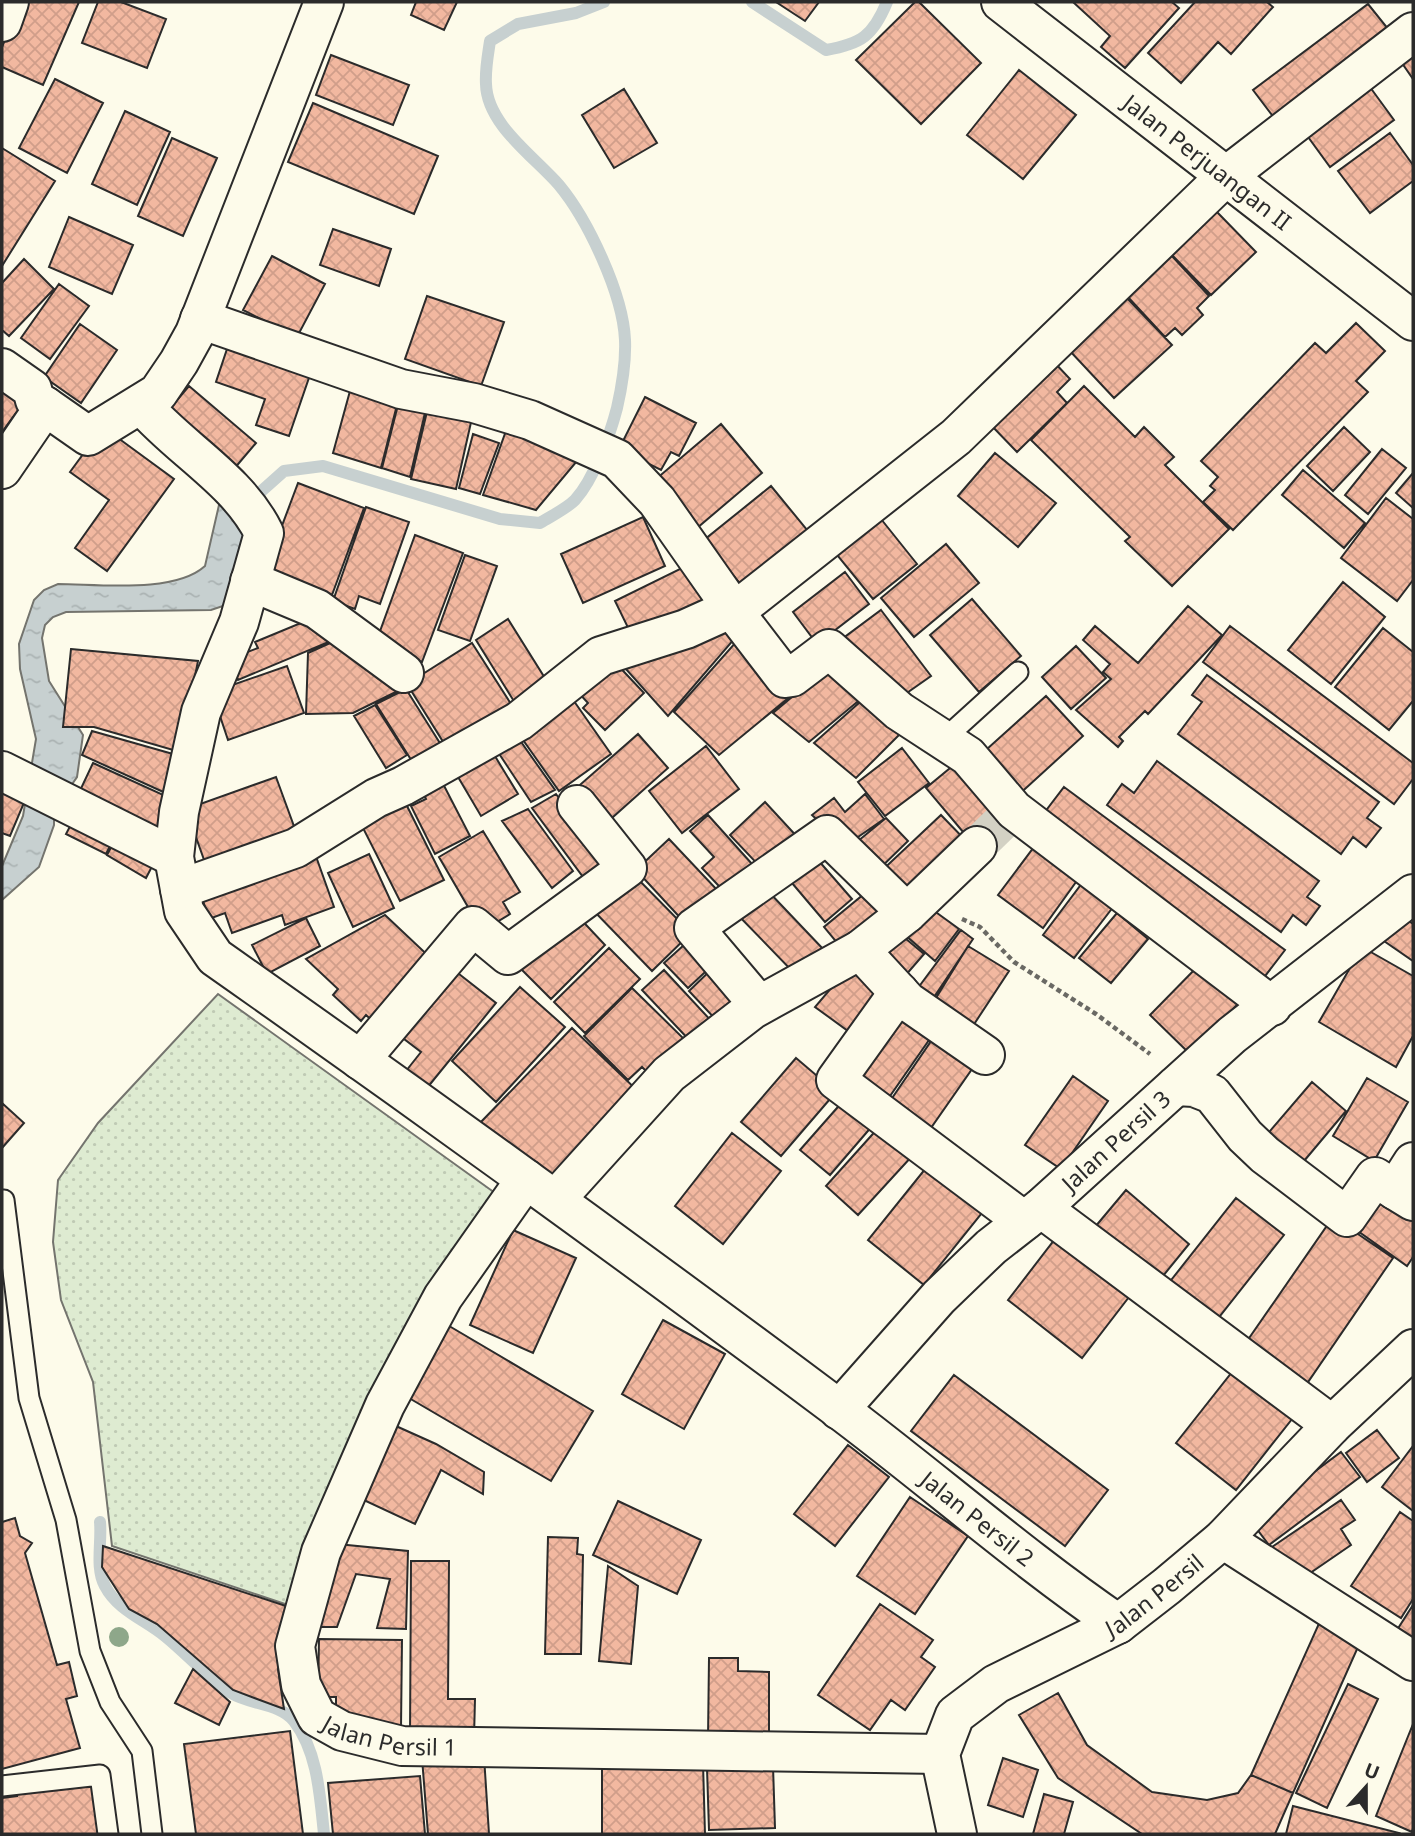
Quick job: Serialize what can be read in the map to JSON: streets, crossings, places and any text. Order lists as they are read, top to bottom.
{
  "streets": {
    "street": [
      "Jalan Perjuangan II",
      "Jalan Persil 3",
      "Jalan Persil 2",
      "Jalan Persil",
      "Jalan Persil 1"
    ]
  },
  "crossings": [
    ["Jalan Persil 3", "Jalan Persil 2"],
    ["Jalan Persil 2", "Jalan Persil"],
    ["Jalan Persil 2", "Jalan Persil 1"],
    ["Jalan Persil", "Jalan Persil 1"]
  ],
  "north": "top"
}
